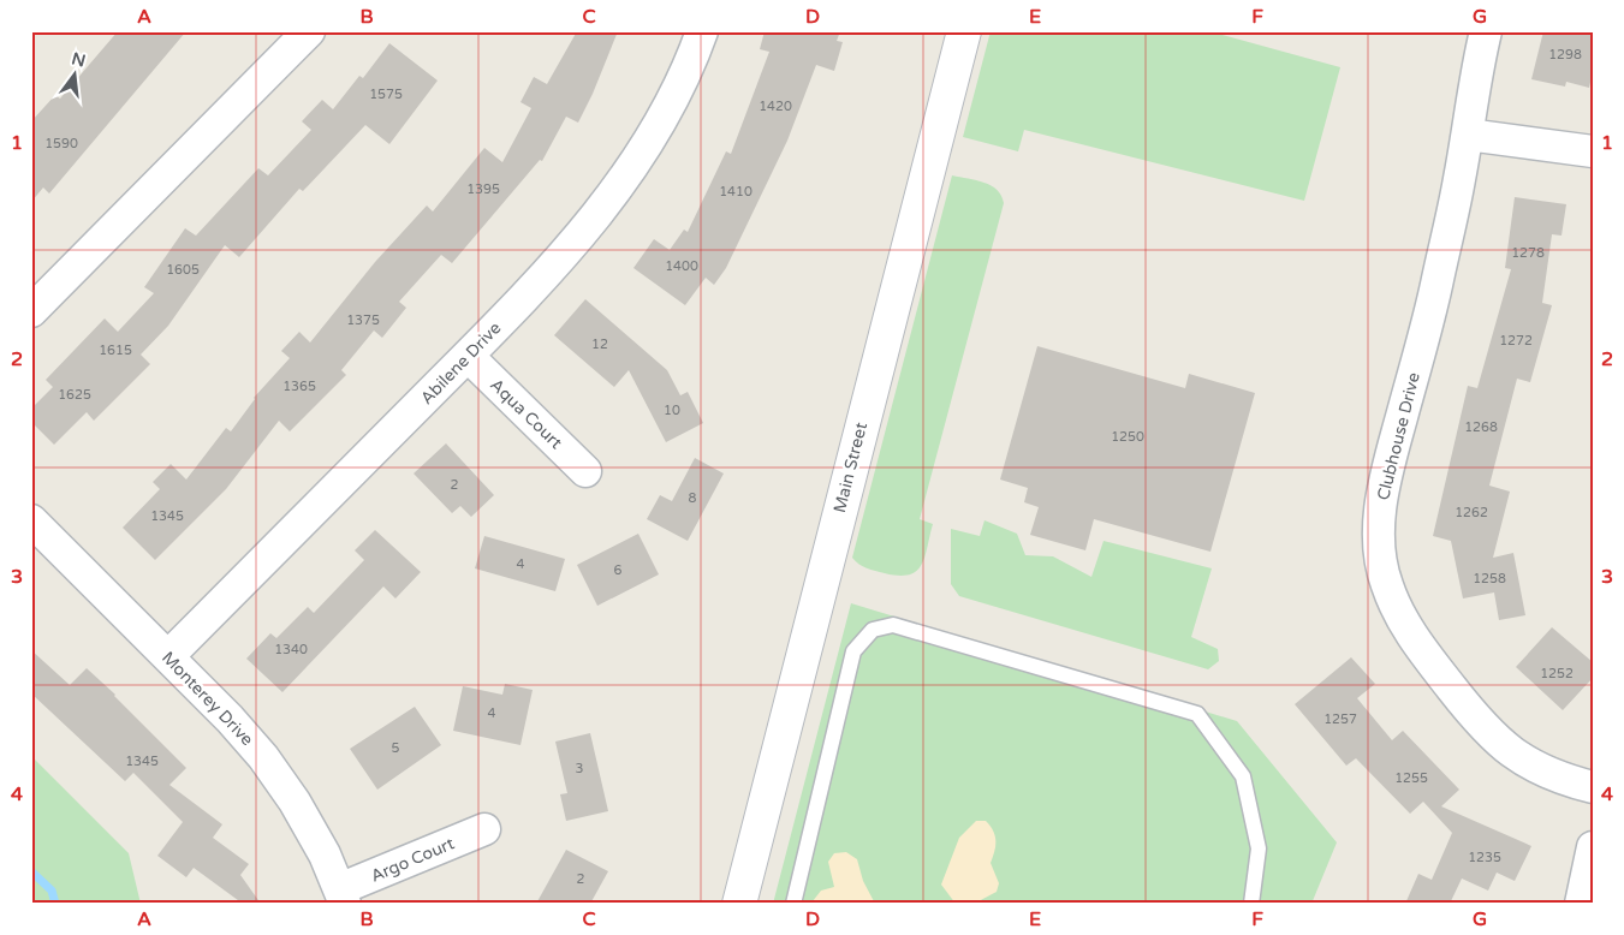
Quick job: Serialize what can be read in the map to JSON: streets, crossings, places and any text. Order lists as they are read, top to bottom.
{
  "streets": {
    "main road": ["Main Street"],
    "street": [
      "Abilene Drive",
      "Aqua Court",
      "Clubhouse Drive",
      "Monterey Drive",
      "Argo Court"
    ]
  },
  "crossings": [
    ["Abilene Drive", "Aqua Court"],
    ["Abilene Drive", "Monterey Drive"],
    ["Monterey Drive", "Argo Court"]
  ],
  "house_numbers": [
    "1298",
    "1575",
    "1420",
    "1590",
    "1395",
    "1410",
    "1278",
    "1400",
    "1605",
    "1375",
    "1272",
    "12",
    "1615",
    "1365",
    "1625",
    "10",
    "1268",
    "1250",
    "2",
    "8",
    "1262",
    "1345",
    "4",
    "6",
    "1258",
    "1340",
    "1252",
    "4",
    "1257",
    "5",
    "1345",
    "3",
    "1255",
    "1235",
    "2"
  ],
  "north": "top",
  "grid": {
    "columns": [
      "A",
      "B",
      "C",
      "D",
      "E",
      "F",
      "G"
    ],
    "rows": [
      "1",
      "2",
      "3",
      "4"
    ]
  }
}
